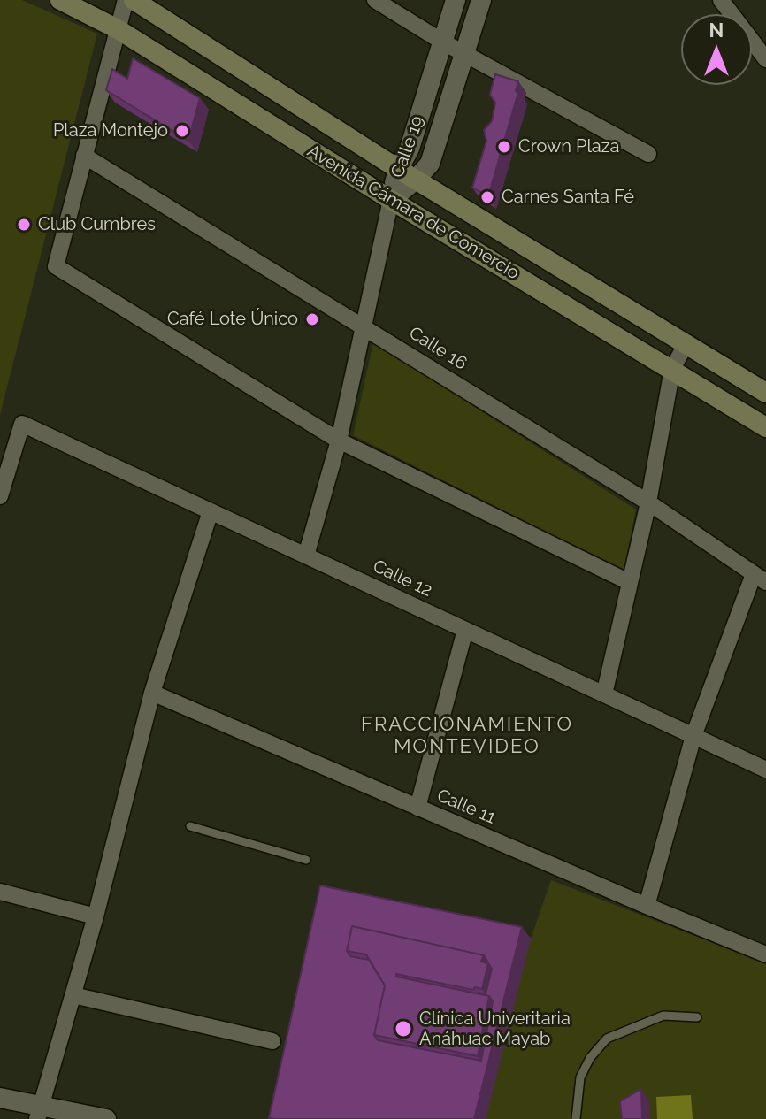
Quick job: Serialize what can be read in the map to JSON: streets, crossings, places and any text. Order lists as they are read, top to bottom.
{
  "streets": {
    "main road": ["Avenida Cámara de Comercio"],
    "street": [
      "Calle 19",
      "Calle 16",
      "Calle 12",
      "Calle 11"
    ]
  },
  "crossings": [
    ["Calle 19", "Avenida Cámara de Comercio"]
  ],
  "districts": ["FRACCIONAMIENTO MONTEVIDEO"],
  "places": [
    "Plaza Montejo",
    "Crown Plaza",
    "Carnes Santa Fé",
    "Club Cumbres",
    "Café Lote Único",
    "Clínica Univeritaria Anáhuac Mayab"
  ],
  "north": "top"
}
